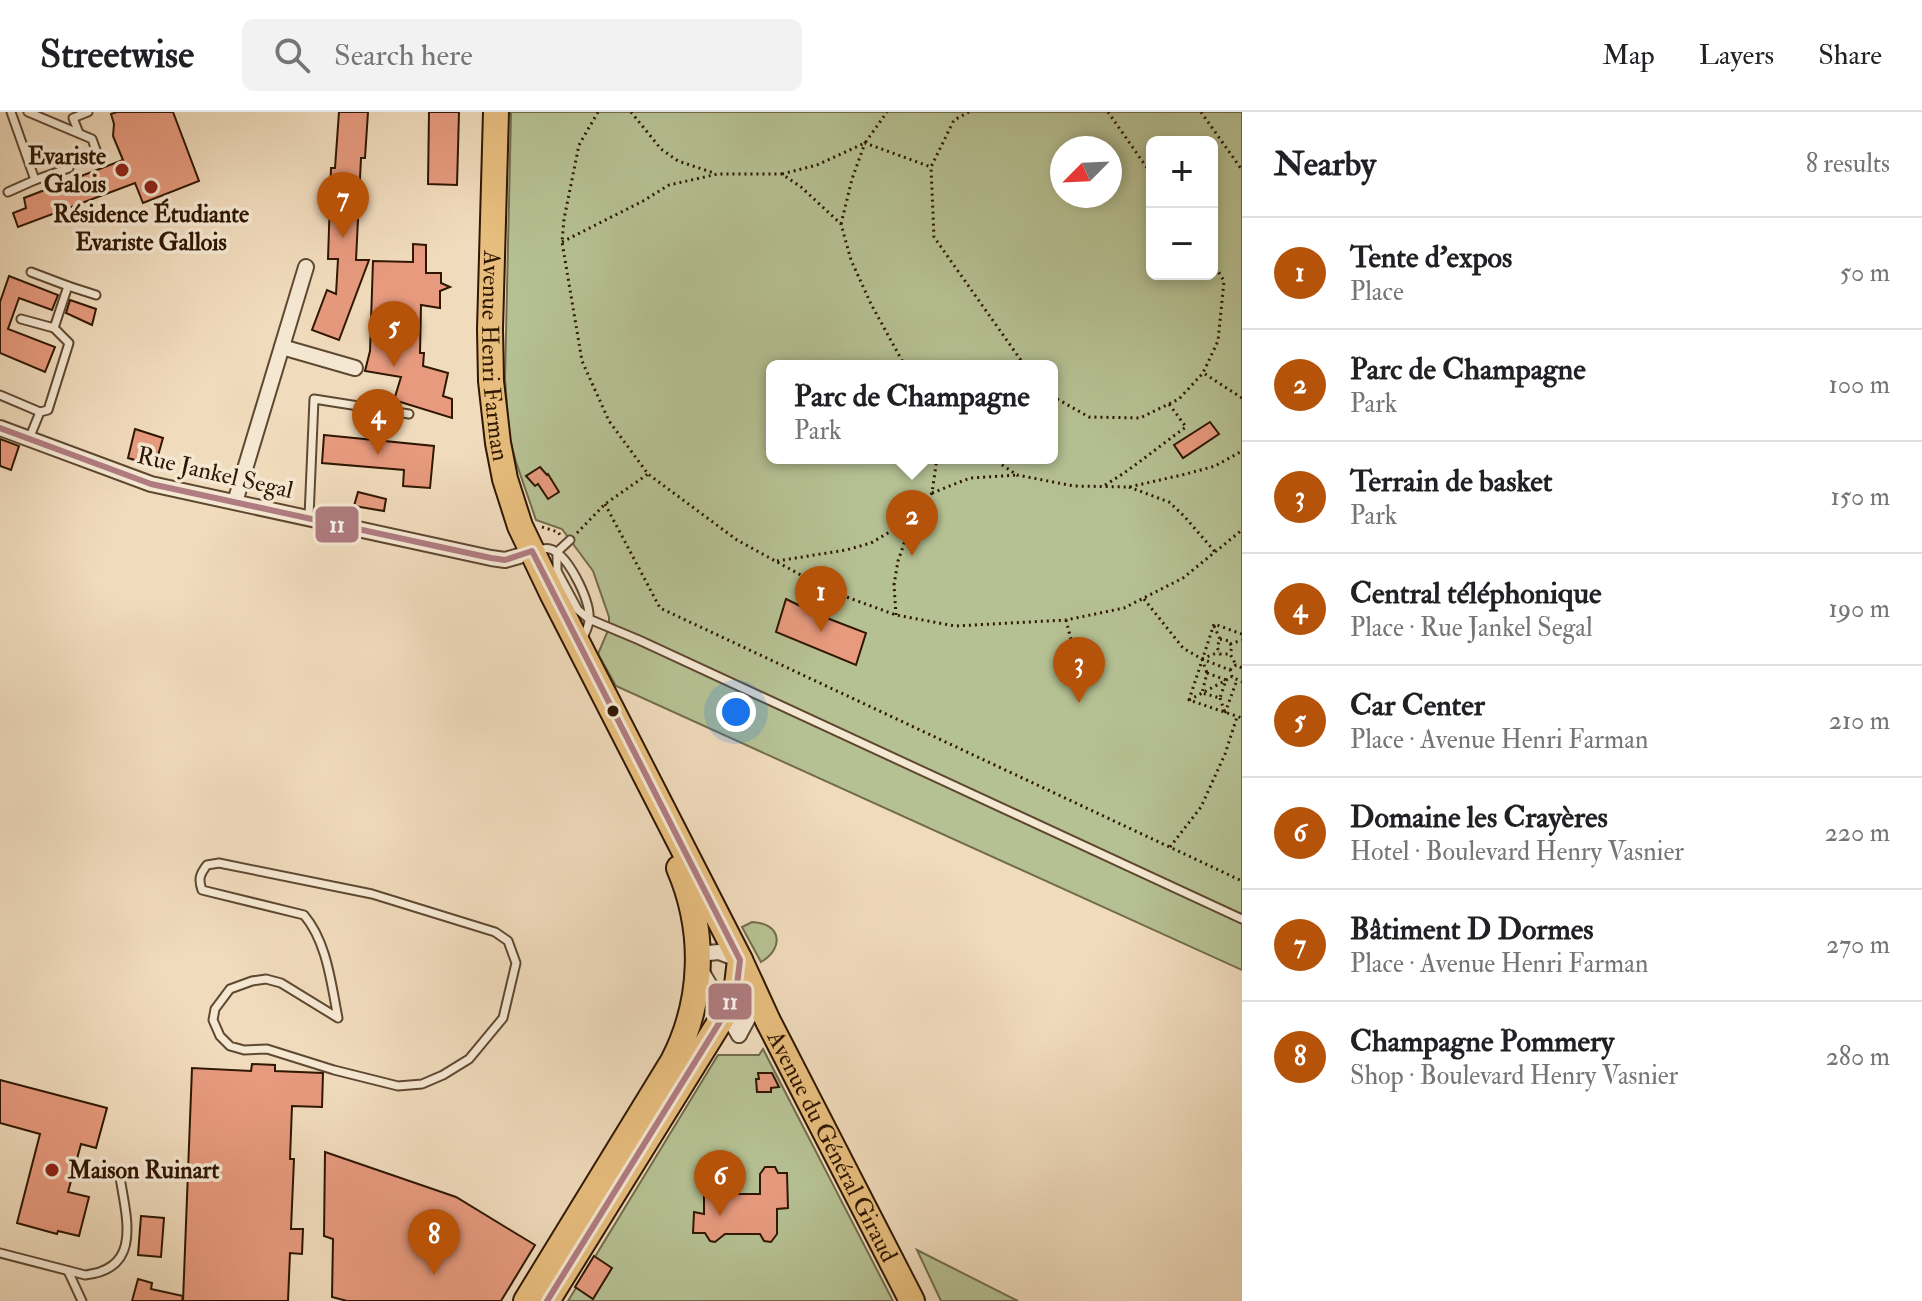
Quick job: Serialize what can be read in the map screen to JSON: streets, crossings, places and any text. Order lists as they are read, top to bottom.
{
  "streets": {
    "main road": ["Avenue Henri Farman", "Avenue du Général Giraud"],
    "street": ["Rue Jankel Segal"]
  },
  "crossings": [
    ["Avenue Henri Farman", "Rue Jankel Segal"],
    ["Avenue Henri Farman", "Avenue du Général Giraud"],
    ["Rue Jankel Segal", "Avenue du Général Giraud"]
  ],
  "places": ["Evariste Galois", "Résidence Étudiante Evariste Gallois", "Maison Ruinart"],
  "lines": ["transit line 11"],
  "north": "bottom left",
  "page": {
    "header": "Streetwise",
    "search": "Search here",
    "nav": ["Map", "Layers", "Share"],
    "heading": ["Nearby", "8 results"],
    "map_buttons": ["+", "−"],
    "pins": [
      "7",
      "5",
      "4",
      "2",
      "1",
      "3",
      "6",
      "8"
    ],
    "list": [
      {
        "mark": "1",
        "name": "Tente d'expos",
        "note": "Place",
        "value": "50 m"
      },
      {
        "mark": "2",
        "name": "Parc de Champagne",
        "note": "Park",
        "value": "100 m"
      },
      {
        "mark": "3",
        "name": "Terrain de basket",
        "note": "Park",
        "value": "150 m"
      },
      {
        "mark": "4",
        "name": "Central téléphonique",
        "note": "Place · Rue Jankel Segal",
        "value": "190 m"
      },
      {
        "mark": "5",
        "name": "Car Center",
        "note": "Place · Avenue Henri Farman",
        "value": "210 m"
      },
      {
        "mark": "6",
        "name": "Domaine les Crayères",
        "note": "Hotel · Boulevard Henry Vasnier",
        "value": "220 m"
      },
      {
        "mark": "7",
        "name": "Bâtiment D Dormes",
        "note": "Place · Avenue Henri Farman",
        "value": "270 m"
      },
      {
        "mark": "8",
        "name": "Champagne Pommery",
        "note": "Shop · Boulevard Henry Vasnier",
        "value": "280 m"
      }
    ],
    "popup": ["Parc de Champagne", "Park"]
  }
}
